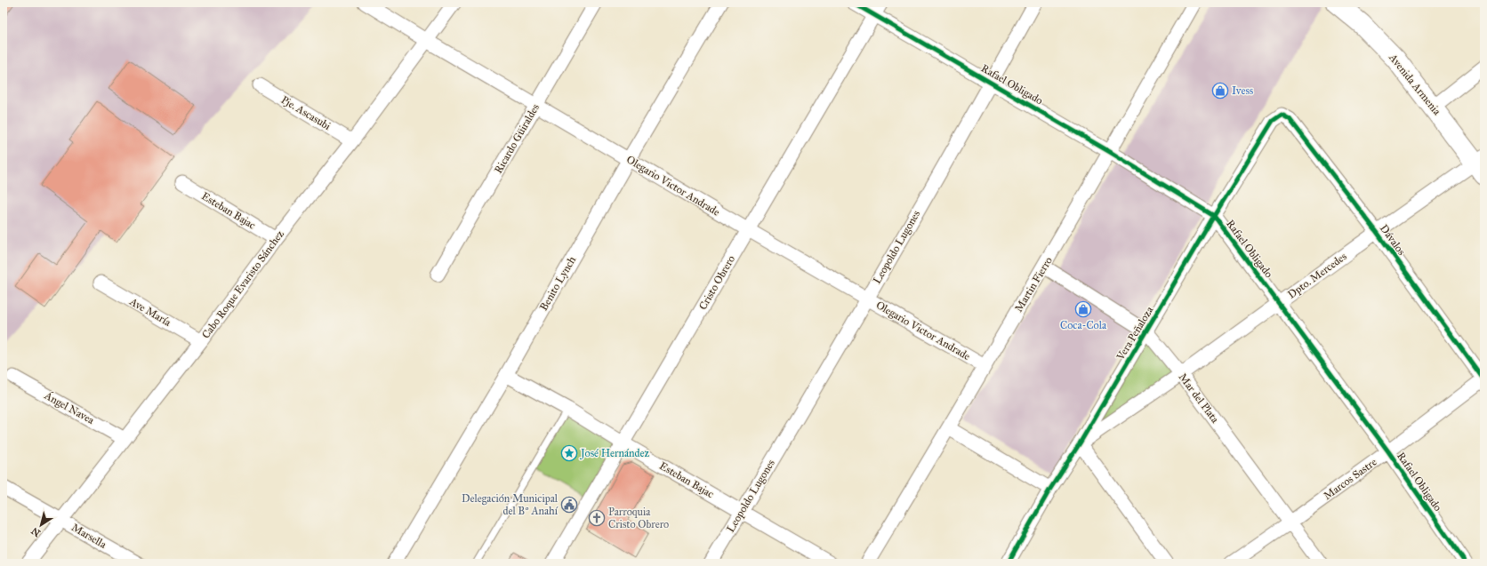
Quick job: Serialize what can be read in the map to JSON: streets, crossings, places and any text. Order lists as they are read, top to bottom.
{
  "streets": {
    "main road": ["Avenida Armenia"],
    "street": [
      "Rafael Obligado",
      "Pje. Ascasubi",
      "Ricardo Güiraldes",
      "Olegario Victor Andrade",
      "Esteban Bajac",
      "Dávalos",
      "Leopoldo Lugones",
      "Dpto. Mercedes",
      "Cristo Obrero",
      "Benito Lynch",
      "Cabo Roque Evaristo Sánchez",
      "Martin Fierro",
      "Ave María",
      "Vera Peñaloza",
      "Mar del Plata",
      "Ángel Navea",
      "Marcos Sastre",
      "Marsella"
    ]
  },
  "crossings": [
    ["Rafael Obligado", "Leopoldo Lugones"],
    ["Rafael Obligado", "Dpto. Mercedes"],
    ["Rafael Obligado", "Cristo Obrero"],
    ["Rafael Obligado", "Martin Fierro"],
    ["Rafael Obligado", "Vera Peñaloza"],
    ["Rafael Obligado", "Marcos Sastre"],
    ["Avenida Armenia", "Dpto. Mercedes"],
    ["Pje. Ascasubi", "Cabo Roque Evaristo Sánchez"],
    ["Ricardo Güiraldes", "Olegario Victor Andrade"],
    ["Olegario Victor Andrade", "Leopoldo Lugones"],
    ["Olegario Victor Andrade", "Cristo Obrero"],
    ["Olegario Victor Andrade", "Benito Lynch"],
    ["Olegario Victor Andrade", "Cabo Roque Evaristo Sánchez"],
    ["Olegario Victor Andrade", "Martin Fierro"],
    ["Esteban Bajac", "Leopoldo Lugones"],
    ["Esteban Bajac", "Cristo Obrero"],
    ["Esteban Bajac", "Benito Lynch"],
    ["Esteban Bajac", "Cabo Roque Evaristo Sánchez"],
    ["Dávalos", "Dpto. Mercedes"],
    ["Dávalos", "Vera Peñaloza"],
    ["Dávalos", "Marcos Sastre"],
    ["Dpto. Mercedes", "Vera Peñaloza"],
    ["Dpto. Mercedes", "Mar del Plata"],
    ["Cabo Roque Evaristo Sánchez", "Ave María"],
    ["Cabo Roque Evaristo Sánchez", "Ángel Navea"],
    ["Cabo Roque Evaristo Sánchez", "Marsella"],
    ["Martin Fierro", "Mar del Plata"],
    ["Vera Peñaloza", "Mar del Plata"],
    ["Mar del Plata", "Marcos Sastre"]
  ],
  "places": {
    "shop": ["Ivess", "Coca-Cola"],
    "place": ["José Hernández"],
    "public building": ["Delegación Municipal del Bº Anahí"],
    "church": ["Parroquia Cristo Obrero"]
  },
  "north": "bottom left"
}
